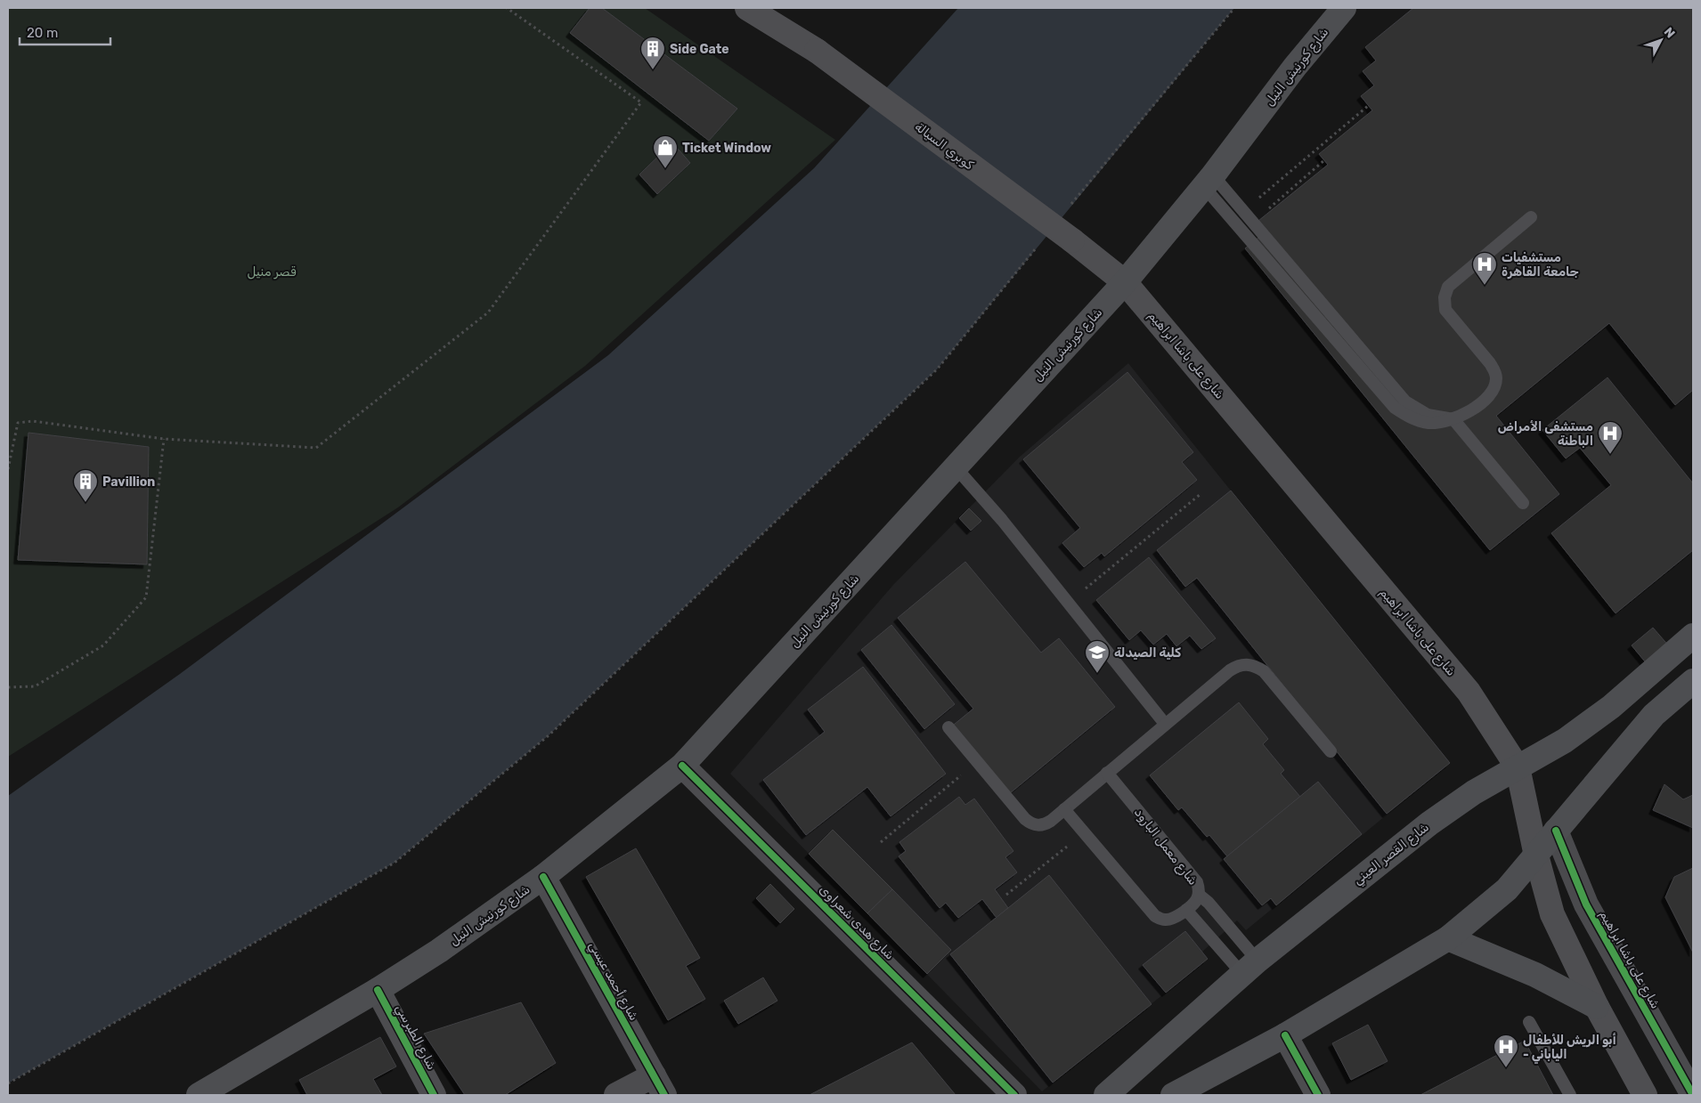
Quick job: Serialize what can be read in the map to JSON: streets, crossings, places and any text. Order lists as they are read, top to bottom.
{
  "streets": {
    "highway": ["شارع كورنيش النيل", "شارع القصر العيني"],
    "main road": ["كوبري السيالة", "شارع على باشا ابراهيم"],
    "street": ["شارع هدى شعراوى", "شارع أحمد عيسي", "شارع الطبرسي"],
    "lane": ["شارع معمل البارود"]
  },
  "crossings": [
    ["شارع كورنيش النيل", "شارع على باشا ابراهيم"],
    ["شارع كورنيش النيل", "شارع هدى شعراوى"],
    ["شارع كورنيش النيل", "شارع أحمد عيسي"],
    ["شارع كورنيش النيل", "شارع الطبرسي"],
    ["كوبري السيالة", "شارع على باشا ابراهيم"],
    ["شارع على باشا ابراهيم", "شارع القصر العيني"]
  ],
  "parks": ["قصر منيل"],
  "places": {
    "building": ["Side Gate", "Pavillion"],
    "shop": ["Ticket Window"],
    "hospital": ["مستشفيات جامعة القاهرة", "مستشفى الأمراض الباطنة", "أبو الريش للأطفال - الياباني"],
    "school or university": ["كلية الصيدلة"]
  },
  "scale_bar": "20 m",
  "north": "top right"
}
